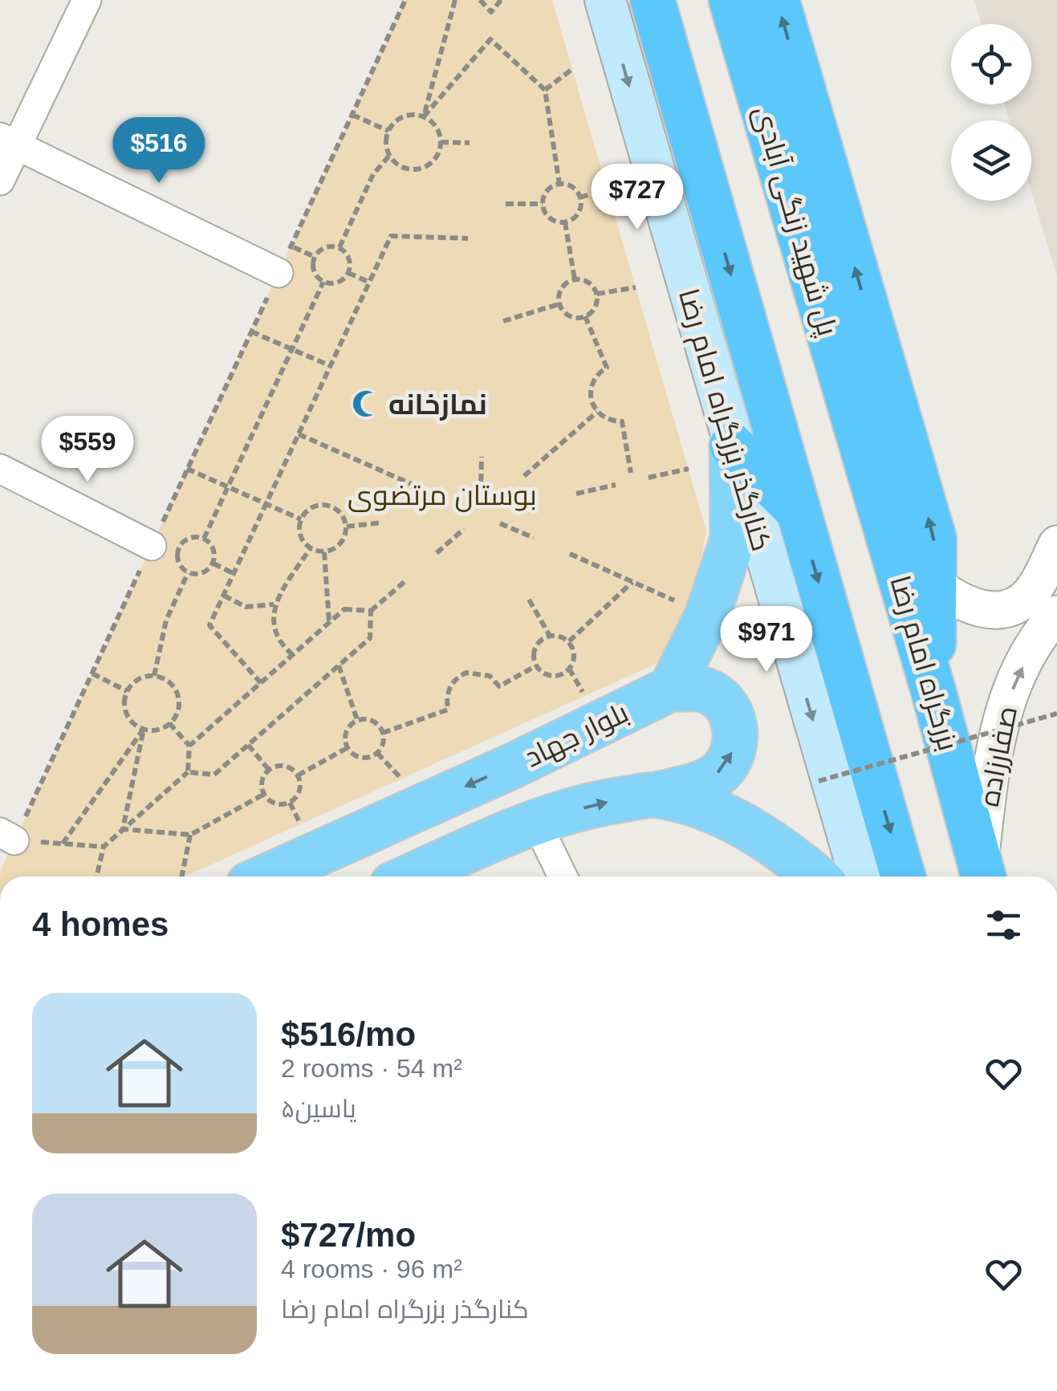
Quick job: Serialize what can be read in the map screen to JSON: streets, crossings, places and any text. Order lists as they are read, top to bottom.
{
  "streets": {
    "highway": ["پل شهید زنگی آبادی", "بزرگراه امام رضا"],
    "main road": ["کنارگذر بزرگراه امام رضا", "بلوار جهاد"],
    "street": ["صفارزاده"]
  },
  "crossings": [
    ["پل شهید زنگی آبادی", "بزرگراه امام رضا"],
    ["بزرگراه امام رضا", "صفارزاده"]
  ],
  "one_way": ["کنارگذر بزرگراه امام رضا", "صفارزاده"],
  "parks": ["بوستان مرتضوی"],
  "places": {
    "mosque": ["نمازخانه"]
  },
  "page": {
    "price": [
      "$516",
      "$727",
      "$559",
      "$971"
    ],
    "heading": "4 homes",
    "list": [
      {
        "name": "$516/mo",
        "note": "2 rooms · 54 m² · یاسین۵"
      },
      {
        "name": "$727/mo",
        "note": "4 rooms · 96 m² · کنارگذر بزرگراه امام رضا"
      }
    ]
  }
}
